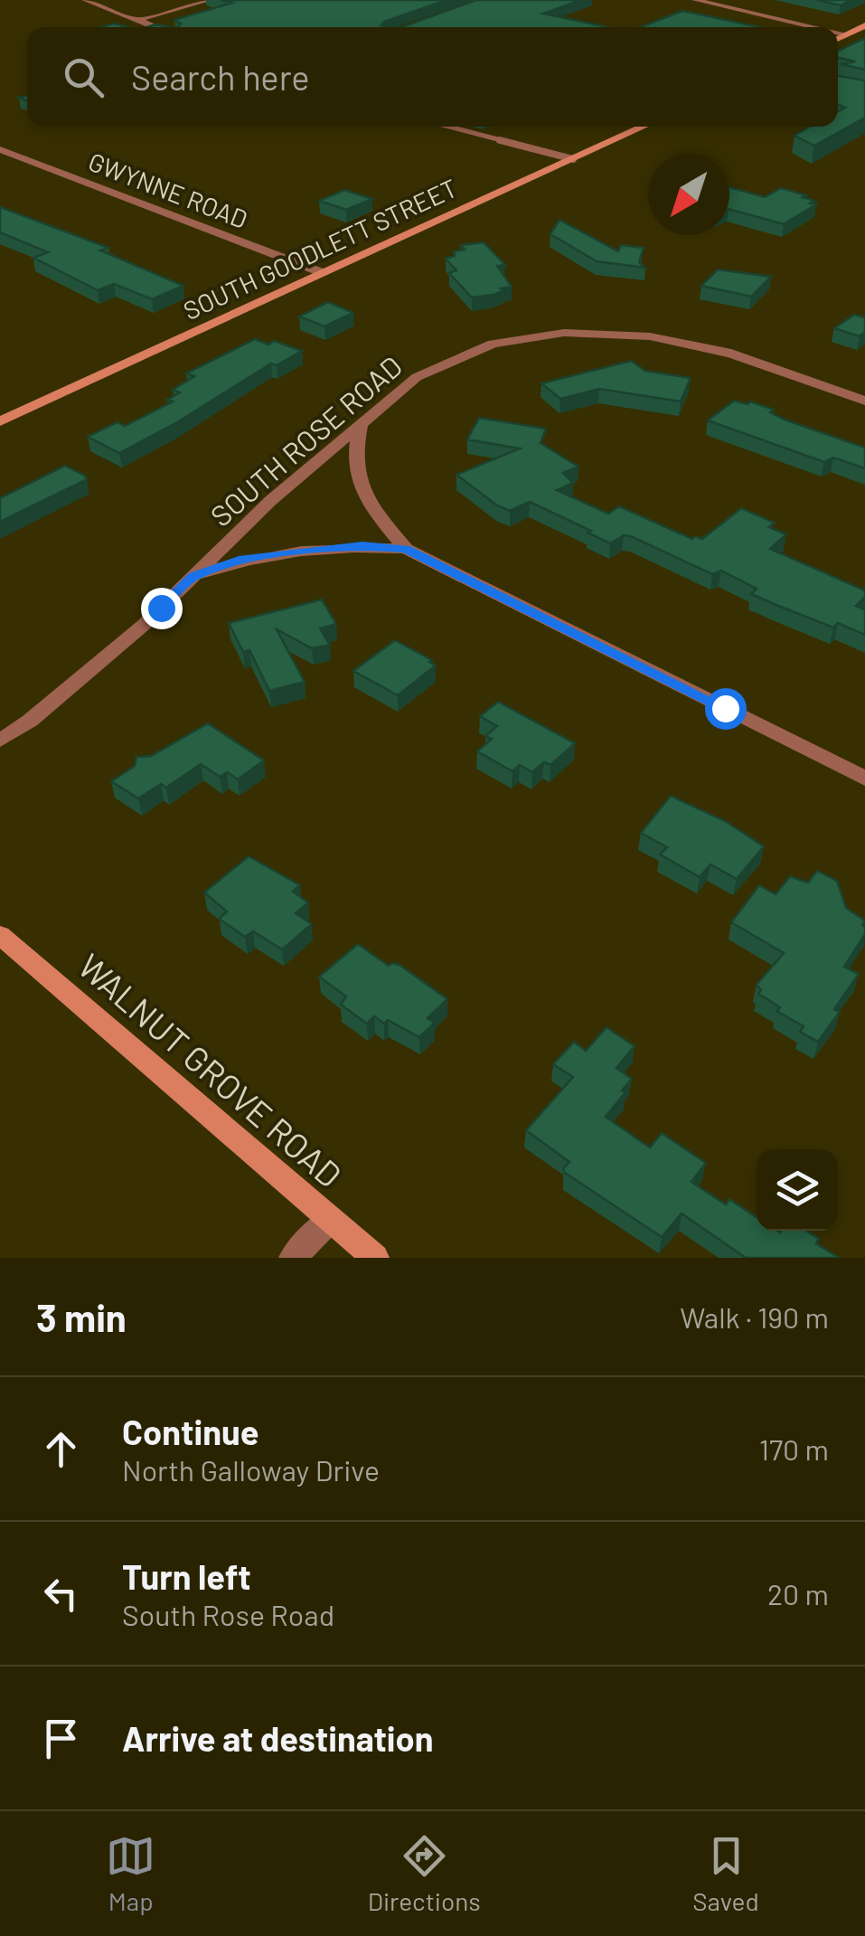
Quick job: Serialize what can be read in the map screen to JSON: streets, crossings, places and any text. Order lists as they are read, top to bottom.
{
  "streets": {
    "main road": ["SOUTH GOODLETT STREET", "WALNUT GROVE ROAD"],
    "street": ["GWYNNE ROAD", "SOUTH ROSE ROAD"]
  },
  "crossings": [
    ["GWYNNE ROAD", "SOUTH GOODLETT STREET"]
  ],
  "north": "bottom left",
  "page": {
    "search": "Search here",
    "heading": ["3 min", "Walk · 190 m"],
    "list": [
      ["Continue", "North Galloway Drive", "170 m"],
      ["Turn left", "South Rose Road", "20 m"],
      "Arrive at destination"
    ],
    "nav": ["Map", "Directions", "Saved"]
  }
}
